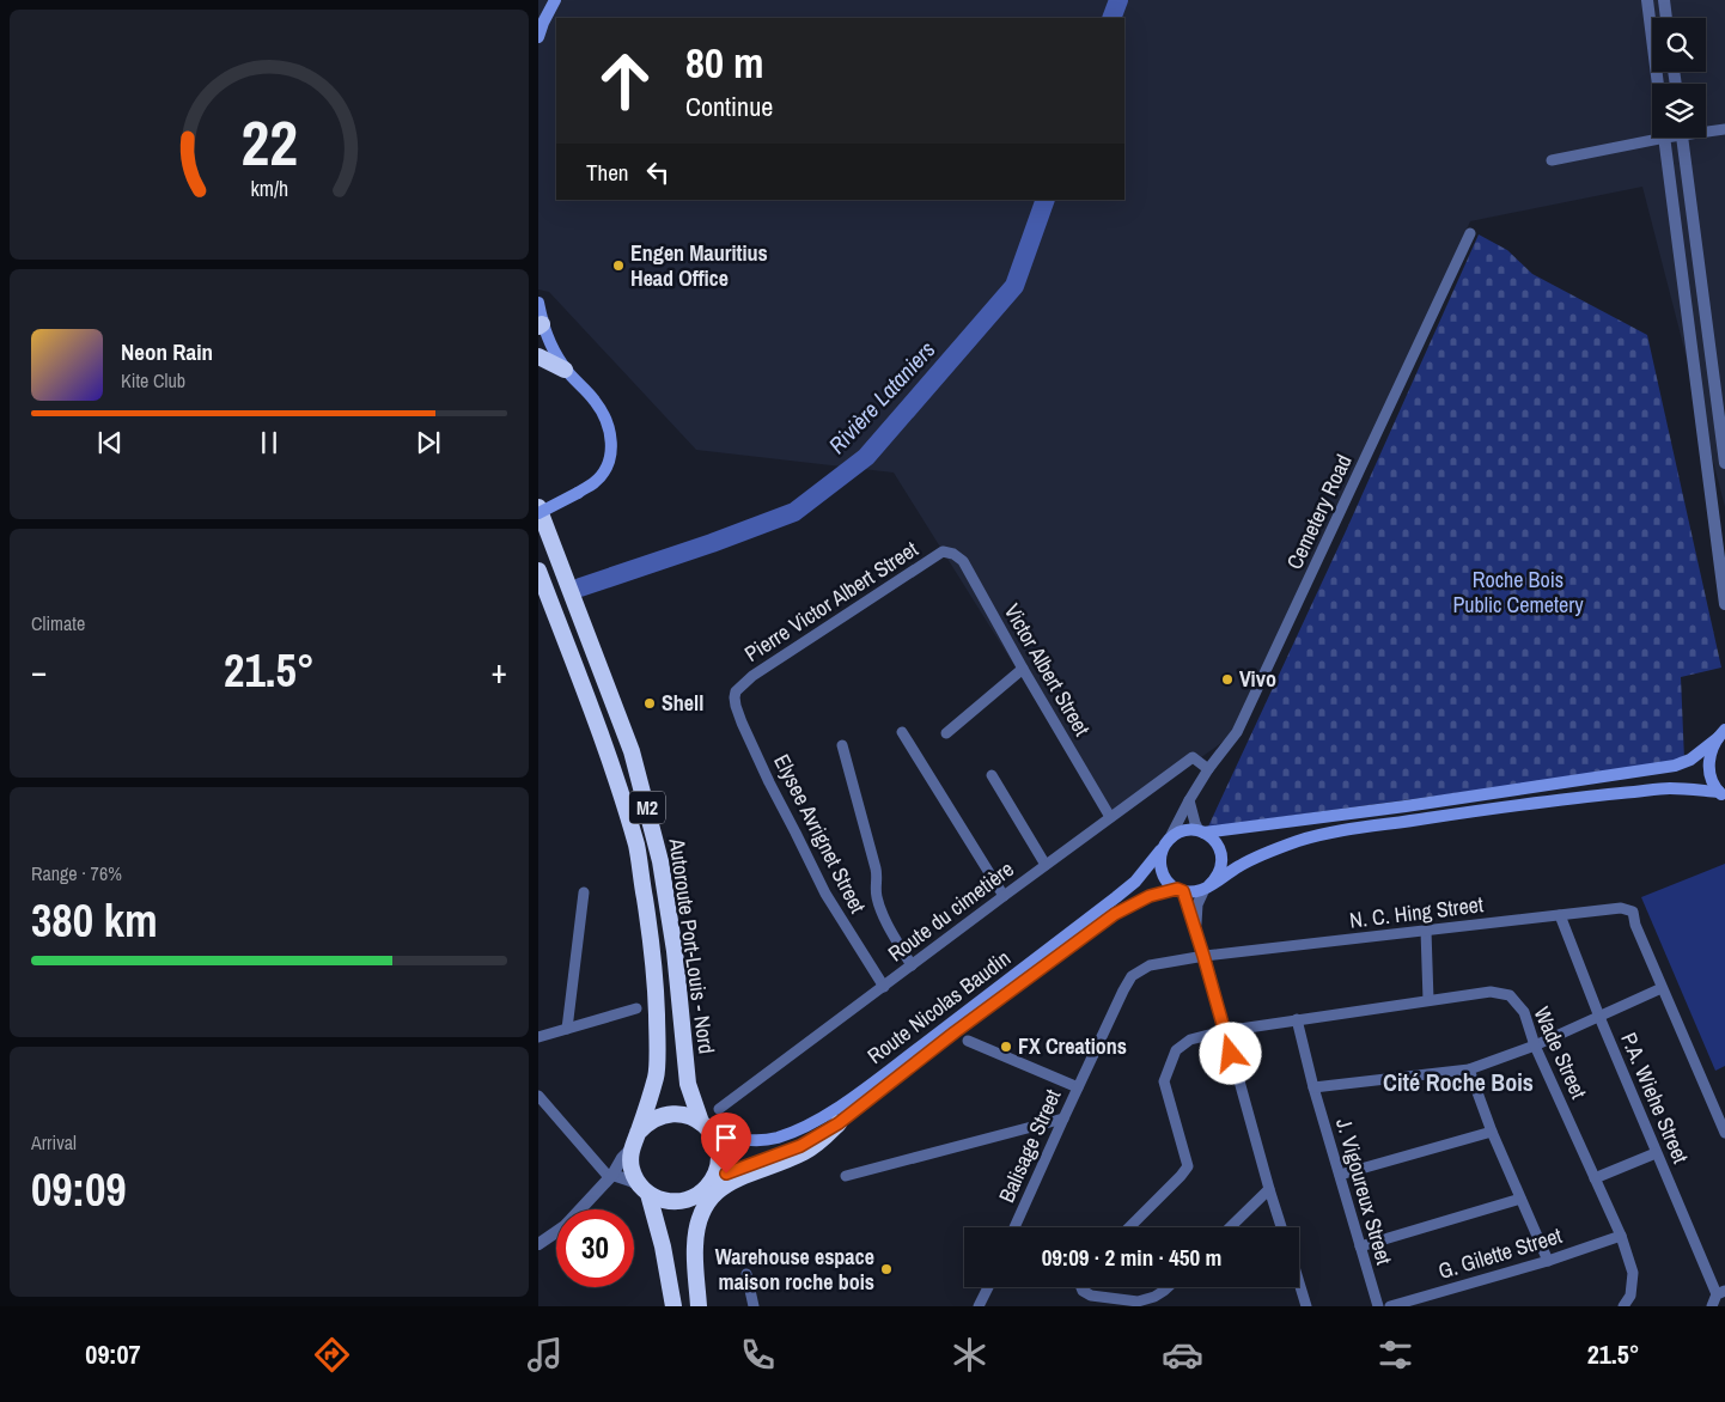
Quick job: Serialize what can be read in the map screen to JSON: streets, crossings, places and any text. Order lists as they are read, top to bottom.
{
  "streets": {
    "highway": ["M2", "Autoroute Port-Louis - Nord"],
    "main road": ["Route Nicolas Baudin"],
    "street": [
      "Cemetery Road",
      "Pierre Victor Albert Street",
      "Victor Albert Street",
      "Elysee Avrignet Street",
      "Route du cimetière",
      "N. C. Hing Street",
      "Wade Street",
      "P.A. Wiehe Street",
      "Balisage Street",
      "J. Vigoureux Street",
      "G. Gilette Street"
    ]
  },
  "crossings": [
    ["Cemetery Road", "Route du cimetière"],
    ["Cemetery Road", "Route Nicolas Baudin"],
    ["Pierre Victor Albert Street", "Victor Albert Street"],
    ["Pierre Victor Albert Street", "Elysee Avrignet Street"],
    ["Victor Albert Street", "Route du cimetière"],
    ["M2", "Autoroute Port-Louis - Nord"],
    ["M2", "Route Nicolas Baudin"],
    ["Elysee Avrignet Street", "Route du cimetière"],
    ["N. C. Hing Street", "P.A. Wiehe Street"],
    ["N. C. Hing Street", "Balisage Street"],
    ["Autoroute Port-Louis - Nord", "Route Nicolas Baudin"],
    ["Wade Street", "J. Vigoureux Street"],
    ["Wade Street", "G. Gilette Street"]
  ],
  "districts": ["Cité Roche Bois"],
  "water": ["Rivière Lataniers"],
  "parks": ["Roche Bois Public Cemetery"],
  "places": [
    "Engen Mauritius Head Office",
    "Vivo",
    "Shell",
    "FX Creations",
    "Warehouse espace maison roche bois"
  ],
  "page": {
    "turn": ["80 m", "Continue"],
    "then": "Then",
    "song": ["Neon Rain", "Kite Club"],
    "tile": [
      "Climate",
      ["Range · 76%", "380 km"],
      ["Arrival", "09:09"]
    ],
    "heat": ["−", "21.5°", "+"],
    "limit": "30",
    "trip": "09:09 · 2 min · 450 m",
    "tabs": ["09:07", "21.5°"],
    "gauge": ["22", "km/h"]
  }
}
